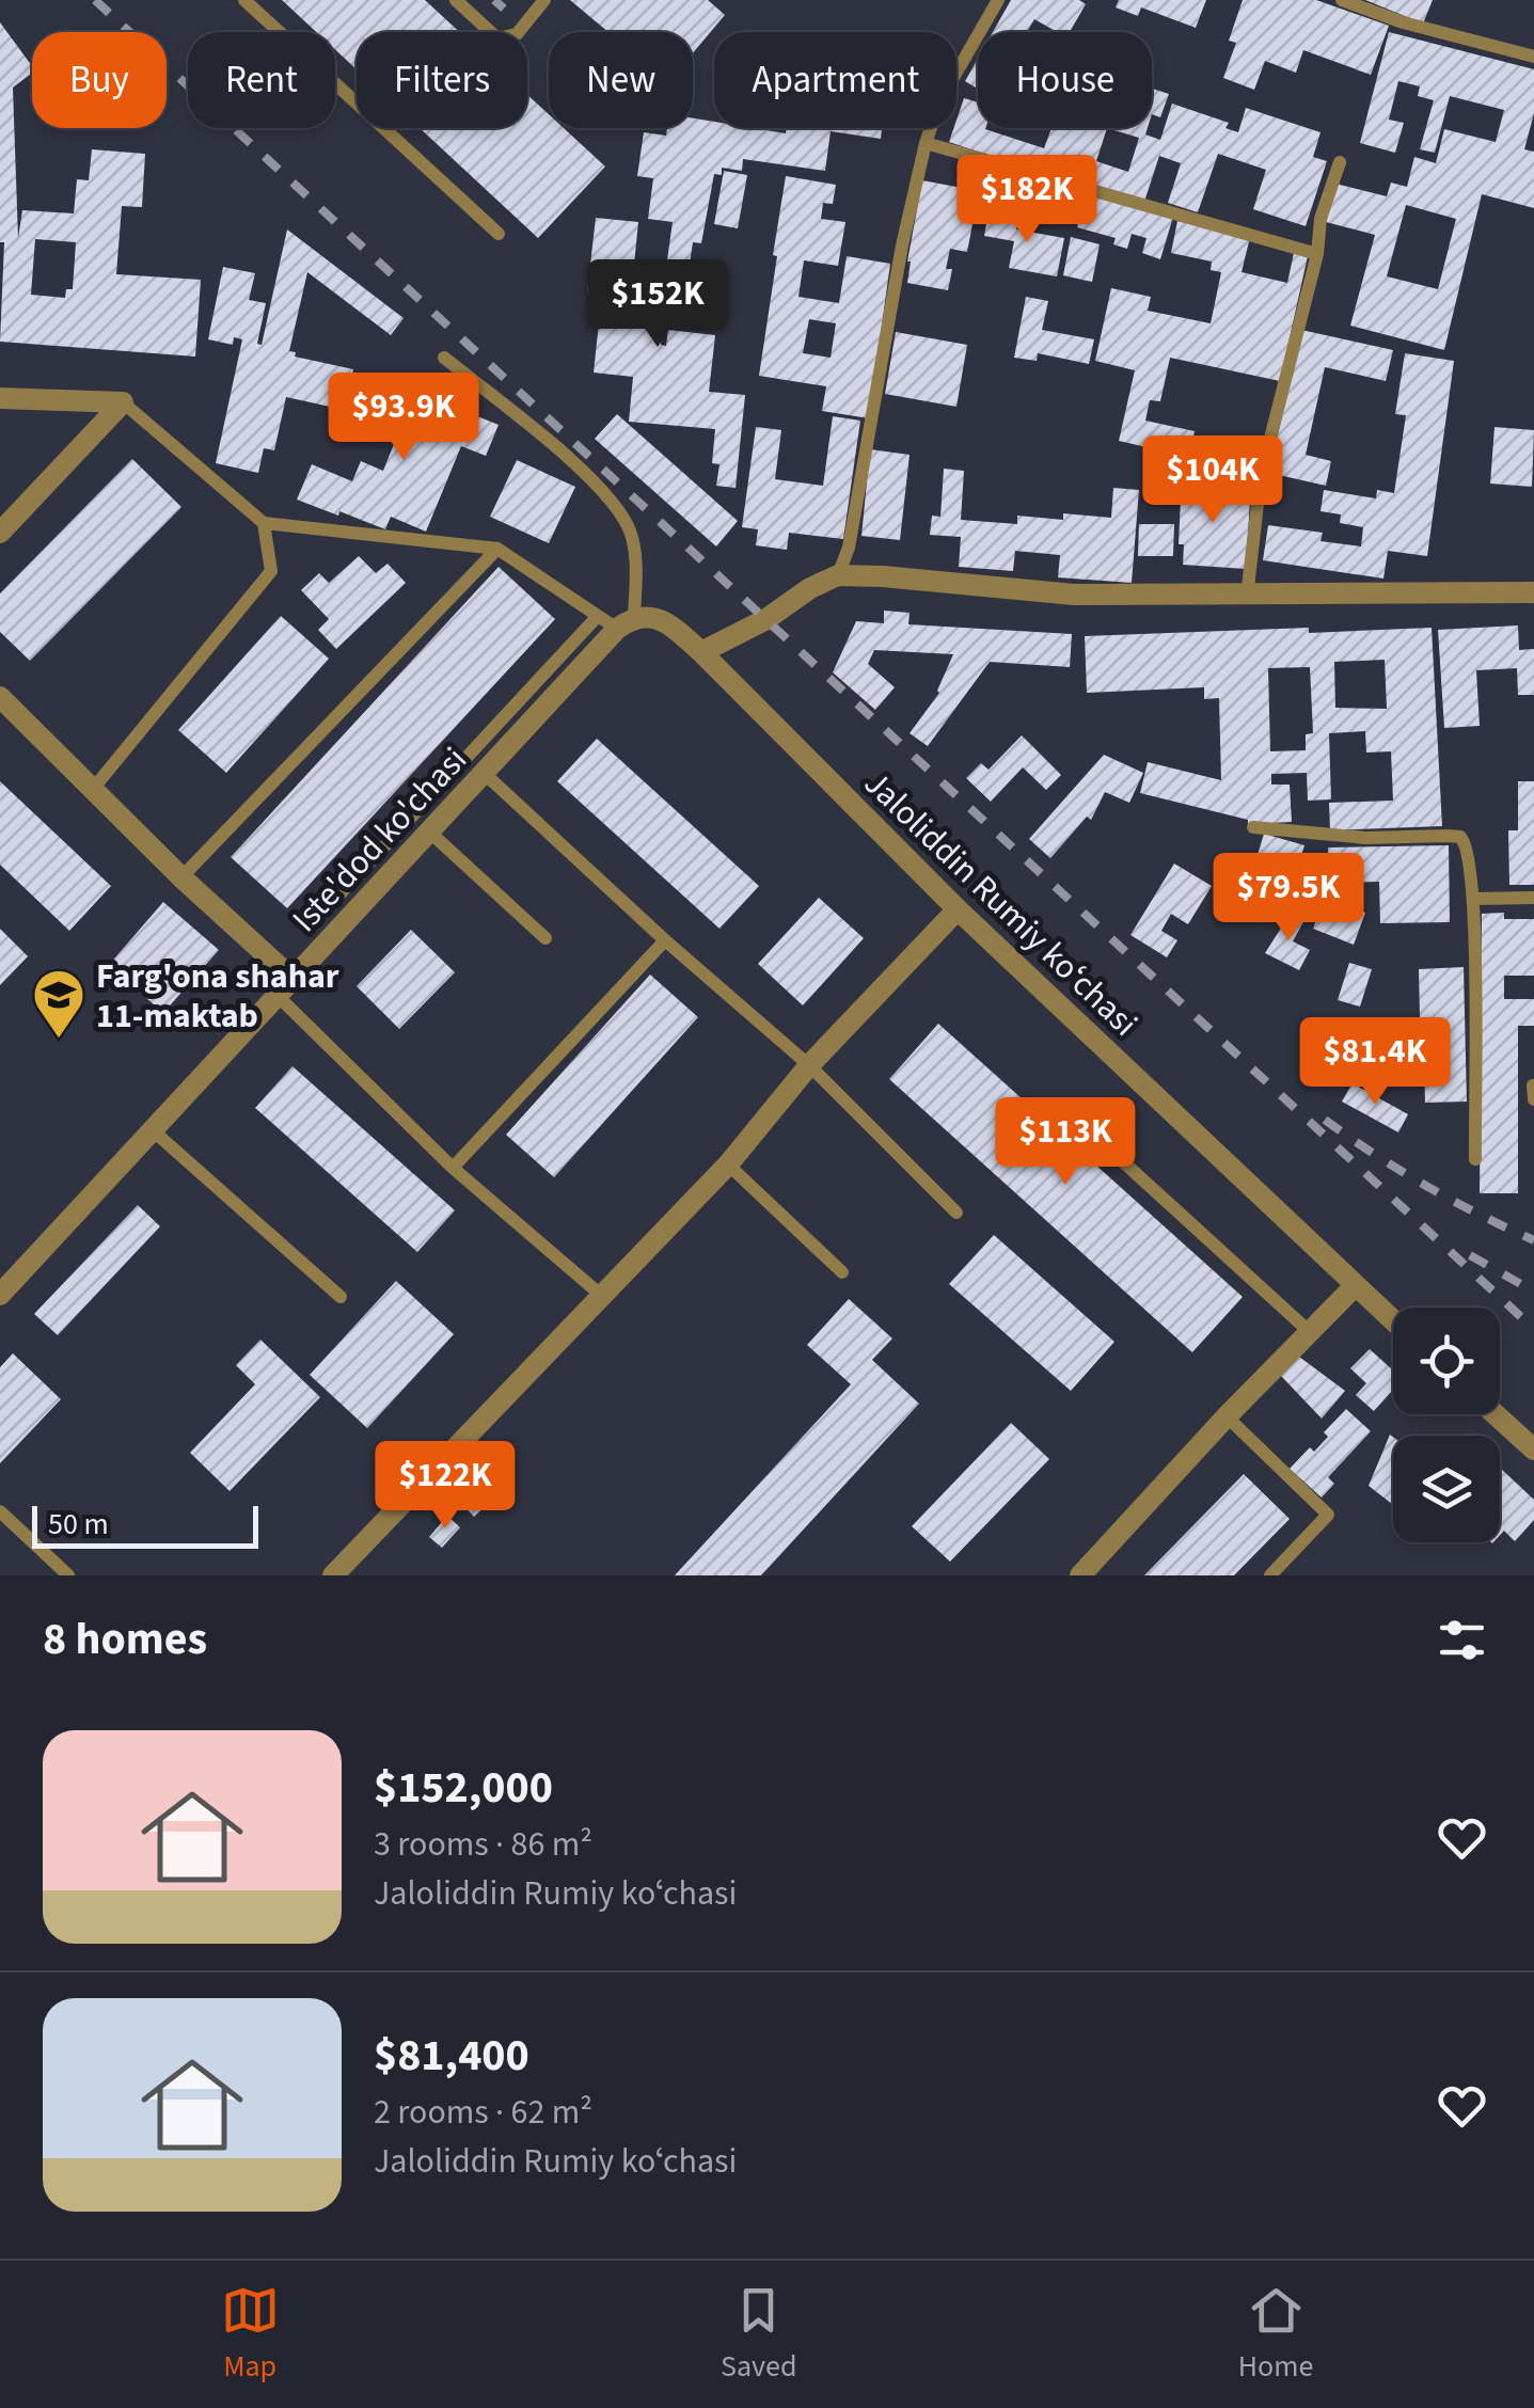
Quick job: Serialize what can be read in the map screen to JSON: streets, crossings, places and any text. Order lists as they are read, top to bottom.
{
  "streets": {
    "street": ["Iste'dod ko'chasi", "Jaloliddin Rumiy koʻchasi"]
  },
  "crossings": [
    ["Iste'dod ko'chasi", "Jaloliddin Rumiy koʻchasi"]
  ],
  "places": {
    "school or university": ["Farg'ona shahar 11-maktab"]
  },
  "scale_bar": "50 m",
  "page": {
    "chip": [
      "Buy",
      "Rent",
      "Filters",
      "New",
      "Apartment",
      "House"
    ],
    "price": [
      "$182K",
      "$152K",
      "$93.9K",
      "$104K",
      "$79.5K",
      "$81.4K",
      "$113K",
      "$122K"
    ],
    "scale": "50 m",
    "heading": "8 homes",
    "list": [
      {
        "name": "$152,000",
        "note": "3 rooms · 86 m² · Jaloliddin Rumiy koʻchasi"
      },
      {
        "name": "$81,400",
        "note": "2 rooms · 62 m² · Jaloliddin Rumiy koʻchasi"
      }
    ],
    "tabs": ["Map", "Saved", "Home"]
  }
}
